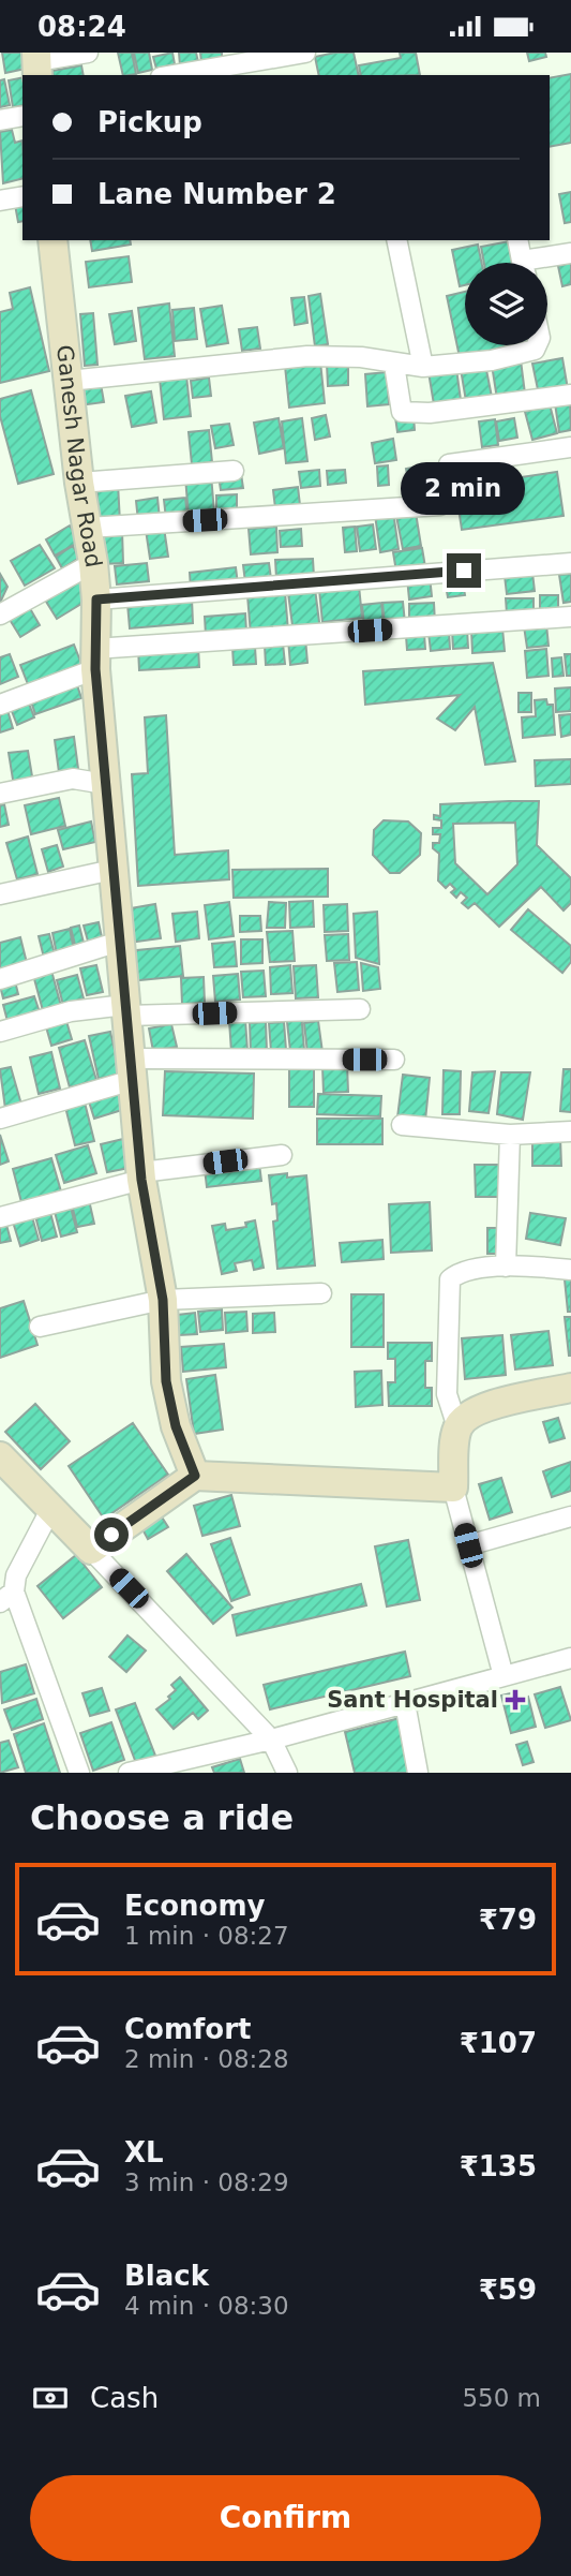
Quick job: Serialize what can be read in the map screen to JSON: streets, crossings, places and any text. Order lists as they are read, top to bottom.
{
  "streets": {
    "street": ["Ganesh Nagar Road"]
  },
  "places": {
    "health": ["Sant Hospital"]
  },
  "page": {
    "status": "08:24",
    "banner": ["Pickup", "Lane Number 2"],
    "bubble": "2 min",
    "heading": "Choose a ride",
    "list": [
      {
        "name": "Economy",
        "note": "1 min · 08:27",
        "value": "₹79"
      },
      {
        "name": "Comfort",
        "note": "2 min · 08:28",
        "value": "₹107"
      },
      {
        "name": "XL",
        "note": "3 min · 08:29",
        "value": "₹135"
      },
      {
        "name": "Black",
        "note": "4 min · 08:30",
        "value": "₹59"
      }
    ],
    "pay": ["Cash", "550 m"],
    "buttons": "Confirm"
  }
}
